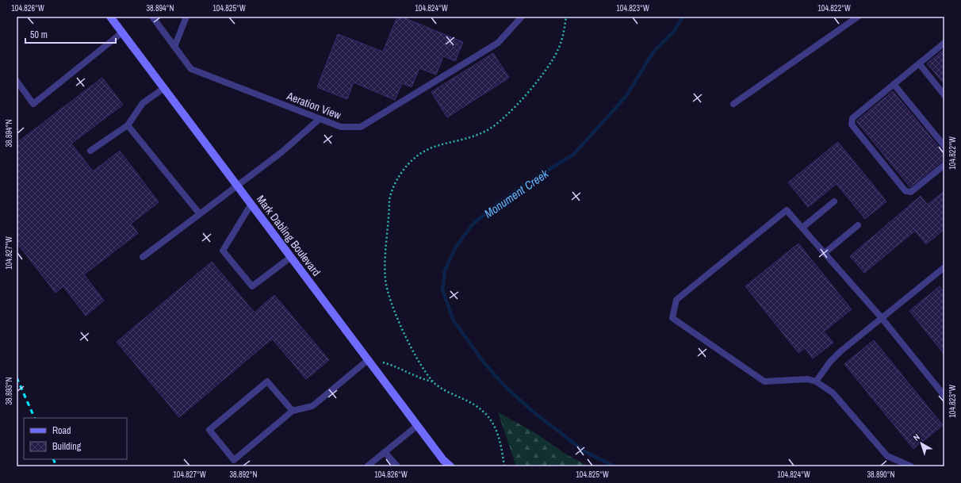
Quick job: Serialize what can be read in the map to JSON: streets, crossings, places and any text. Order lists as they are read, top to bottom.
{
  "streets": {
    "street": ["Mark Dabling Boulevard"],
    "lane": ["Aeration View"]
  },
  "water": ["Monument Creek"],
  "legend": ["Road", "Building"],
  "scale_bar": "50 m",
  "north": "top left",
  "coordinates": [
    "104.826°W",
    "38.894°N",
    "104.825°W",
    "104.824°W",
    "104.823°W",
    "104.822°W",
    "104.827°W",
    "38.893°N",
    "38.892°N",
    "38.890°N"
  ]
}
